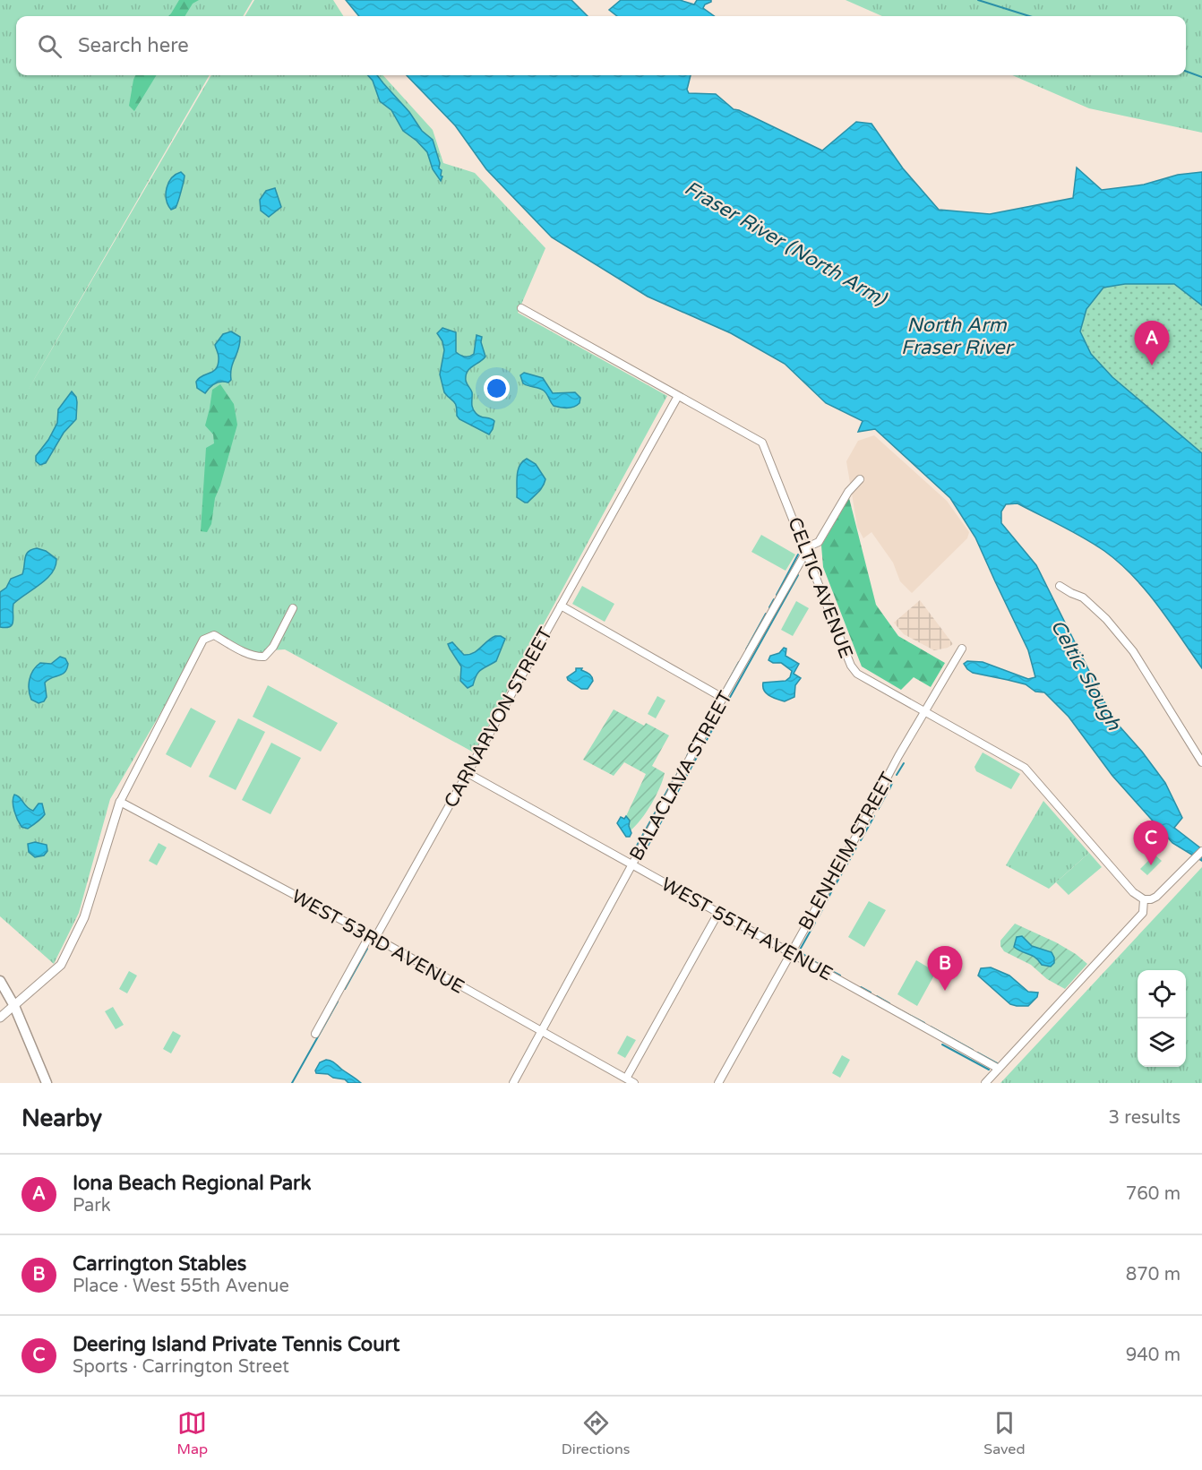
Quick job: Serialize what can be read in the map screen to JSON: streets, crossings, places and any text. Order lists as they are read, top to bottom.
{
  "streets": {
    "street": [
      "CELTIC AVENUE",
      "CARNARVON STREET",
      "BALACLAVA STREET",
      "BLENHEIM STREET",
      "WEST 55TH AVENUE",
      "WEST 53RD AVENUE"
    ]
  },
  "crossings": [
    ["CELTIC AVENUE", "CARNARVON STREET"],
    ["CELTIC AVENUE", "BALACLAVA STREET"],
    ["CELTIC AVENUE", "BLENHEIM STREET"],
    ["CARNARVON STREET", "WEST 55TH AVENUE"],
    ["CARNARVON STREET", "WEST 53RD AVENUE"],
    ["BALACLAVA STREET", "WEST 55TH AVENUE"],
    ["BALACLAVA STREET", "WEST 53RD AVENUE"],
    ["BLENHEIM STREET", "WEST 55TH AVENUE"]
  ],
  "water": ["Fraser River (North Arm)", "North Arm Fraser River", "Celtic Slough"],
  "page": {
    "search": "Search here",
    "pins": ["A", "C", "B"],
    "heading": ["Nearby", "3 results"],
    "list": [
      {
        "mark": "A",
        "name": "Iona Beach Regional Park",
        "note": "Park",
        "value": "760 m"
      },
      {
        "mark": "B",
        "name": "Carrington Stables",
        "note": "Place · West 55th Avenue",
        "value": "870 m"
      },
      {
        "mark": "C",
        "name": "Deering Island Private Tennis Court",
        "note": "Sports · Carrington Street",
        "value": "940 m"
      }
    ],
    "nav": ["Map", "Directions", "Saved"]
  }
}
